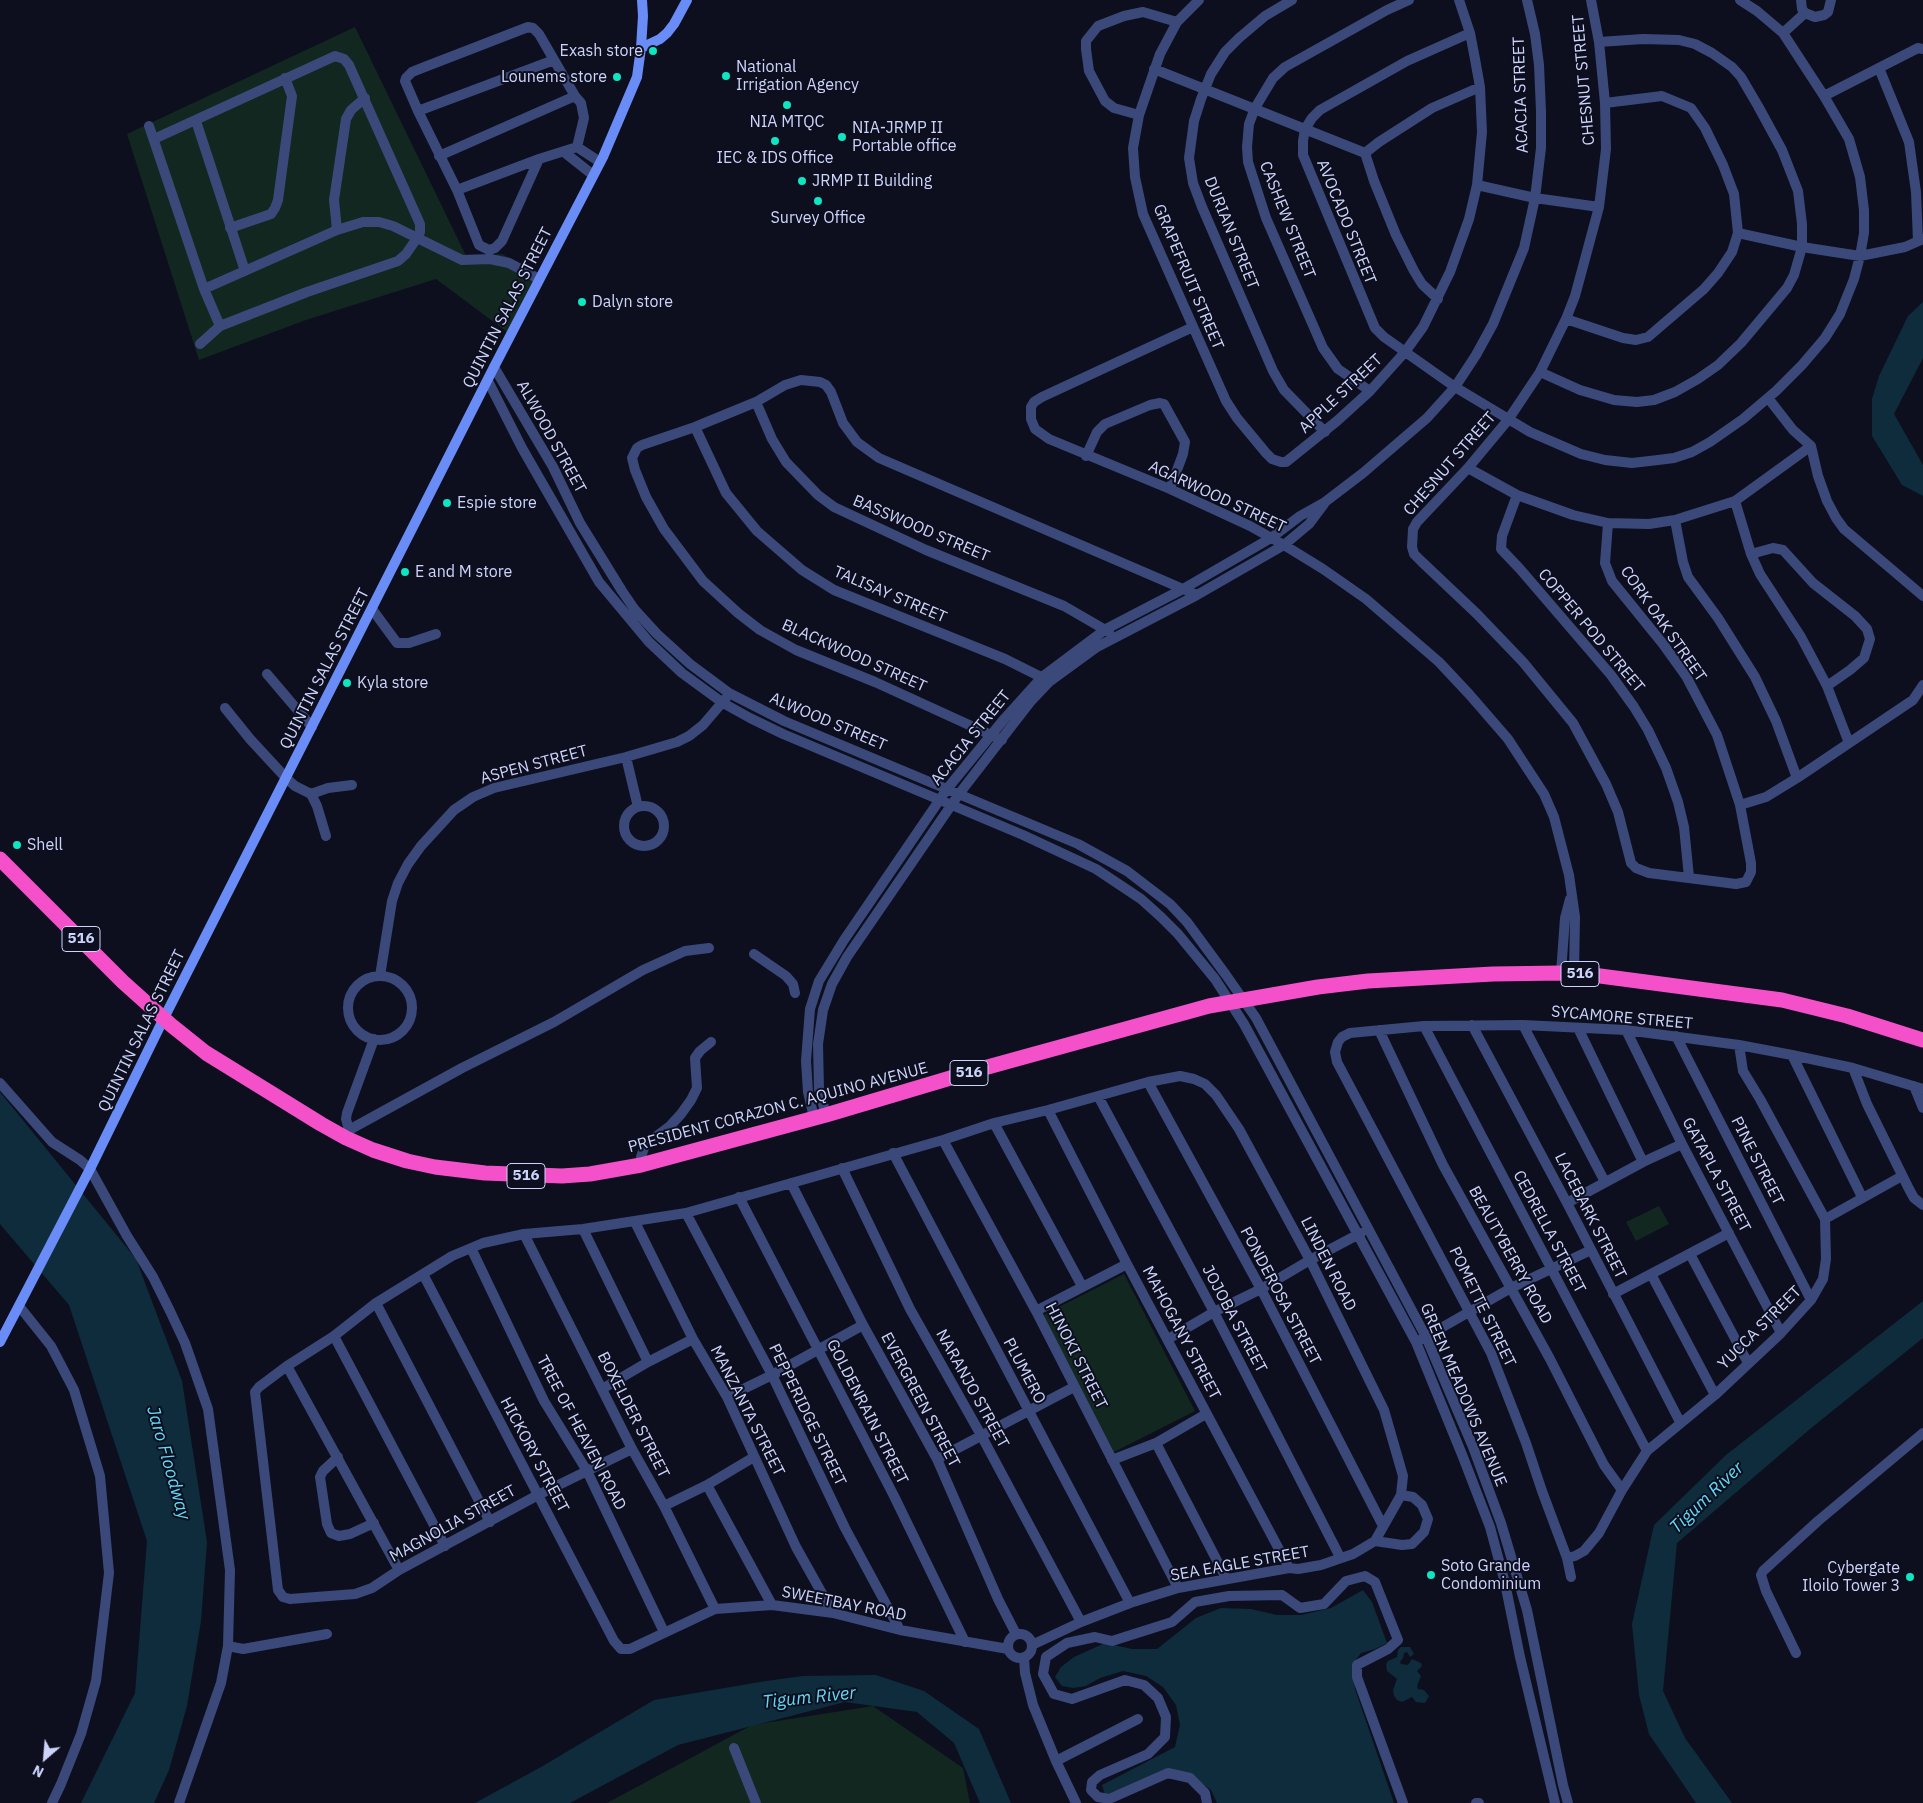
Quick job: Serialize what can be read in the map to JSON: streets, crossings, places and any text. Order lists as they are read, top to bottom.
{
  "streets": {
    "highway": ["516", "PRESIDENT CORAZON C. AQUINO AVENUE"],
    "main road": ["QUINTIN SALAS STREET"],
    "street": [
      "CHESNUT STREET",
      "ACACIA STREET",
      "CASHEW STREET",
      "AVOCADO STREET",
      "DURIAN STREET",
      "GRAPEFRUIT STREET",
      "APPLE STREET",
      "ALWOOD STREET",
      "AGARWOOD STREET",
      "BASSWOOD STREET",
      "TALISAY STREET",
      "CORK OAK STREET",
      "COPPER POD STREET",
      "BLACKWOOD STREET",
      "ASPEN STREET",
      "SYCAMORE STREET",
      "PINE STREET",
      "GATAPLA STREET",
      "LACEBARK STREET",
      "CEDRELLA STREET",
      "BEAUTYBERRY ROAD",
      "LINDEN ROAD",
      "PONDEROSA STREET",
      "POMETTE STREET",
      "JOJOBA STREET",
      "YUCCA STREET",
      "MAHOGANY STREET",
      "HINOKI STREET",
      "PLUMERO",
      "NARANJO STREET",
      "GREEN MEADOWS AVENUE",
      "EVERGREEN STREET",
      "MANZANTA STREET",
      "GOLDENRAIN STREET",
      "BOXELDER STREET",
      "PEPPERIDGE STREET",
      "TREE OF HEAVEN ROAD",
      "HICKORY STREET",
      "MAGNOLIA STREET",
      "SEA EAGLE STREET",
      "SWEETBAY ROAD"
    ]
  },
  "crossings": [
    ["CHESNUT STREET", "AVOCADO STREET"],
    ["CHESNUT STREET", "CORK OAK STREET"],
    ["CHESNUT STREET", "COPPER POD STREET"],
    ["ACACIA STREET", "AVOCADO STREET"],
    ["ACACIA STREET", "ALWOOD STREET"],
    ["ACACIA STREET", "AGARWOOD STREET"],
    ["ACACIA STREET", "BASSWOOD STREET"],
    ["ACACIA STREET", "TALISAY STREET"],
    ["ACACIA STREET", "BLACKWOOD STREET"],
    ["ACACIA STREET", "PRESIDENT CORAZON C. AQUINO AVENUE"],
    ["CASHEW STREET", "APPLE STREET"],
    ["AVOCADO STREET", "APPLE STREET"],
    ["DURIAN STREET", "APPLE STREET"],
    ["GRAPEFRUIT STREET", "APPLE STREET"],
    ["GRAPEFRUIT STREET", "AGARWOOD STREET"],
    ["QUINTIN SALAS STREET", "ALWOOD STREET"],
    ["QUINTIN SALAS STREET", "PRESIDENT CORAZON C. AQUINO AVENUE"],
    ["ALWOOD STREET", "ASPEN STREET"],
    ["ALWOOD STREET", "PRESIDENT CORAZON C. AQUINO AVENUE"],
    ["ALWOOD STREET", "GREEN MEADOWS AVENUE"],
    ["AGARWOOD STREET", "PRESIDENT CORAZON C. AQUINO AVENUE"],
    ["TALISAY STREET", "BLACKWOOD STREET"],
    ["CORK OAK STREET", "COPPER POD STREET"],
    ["SYCAMORE STREET", "PINE STREET"],
    ["SYCAMORE STREET", "GATAPLA STREET"],
    ["SYCAMORE STREET", "LACEBARK STREET"],
    ["SYCAMORE STREET", "CEDRELLA STREET"],
    ["SYCAMORE STREET", "BEAUTYBERRY ROAD"],
    ["SYCAMORE STREET", "POMETTE STREET"],
    ["SYCAMORE STREET", "YUCCA STREET"],
    ["PRESIDENT CORAZON C. AQUINO AVENUE", "GREEN MEADOWS AVENUE"],
    ["PINE STREET", "YUCCA STREET"],
    ["GATAPLA STREET", "YUCCA STREET"],
    ["LACEBARK STREET", "YUCCA STREET"],
    ["CEDRELLA STREET", "YUCCA STREET"],
    ["BEAUTYBERRY ROAD", "YUCCA STREET"],
    ["LINDEN ROAD", "PONDEROSA STREET"],
    ["POMETTE STREET", "YUCCA STREET"],
    ["JOJOBA STREET", "SEA EAGLE STREET"],
    ["MAHOGANY STREET", "SEA EAGLE STREET"],
    ["HINOKI STREET", "SEA EAGLE STREET"],
    ["PLUMERO", "SEA EAGLE STREET"],
    ["NARANJO STREET", "SEA EAGLE STREET"],
    ["EVERGREEN STREET", "SEA EAGLE STREET"],
    ["EVERGREEN STREET", "SWEETBAY ROAD"],
    ["MANZANTA STREET", "SWEETBAY ROAD"],
    ["GOLDENRAIN STREET", "SWEETBAY ROAD"],
    ["BOXELDER STREET", "MAGNOLIA STREET"],
    ["BOXELDER STREET", "SWEETBAY ROAD"],
    ["PEPPERIDGE STREET", "SWEETBAY ROAD"],
    ["TREE OF HEAVEN ROAD", "MAGNOLIA STREET"],
    ["TREE OF HEAVEN ROAD", "SWEETBAY ROAD"],
    ["HICKORY STREET", "MAGNOLIA STREET"],
    ["HICKORY STREET", "SWEETBAY ROAD"],
    ["SEA EAGLE STREET", "SWEETBAY ROAD"]
  ],
  "water": ["Jaro Floodway", "Tigum River"],
  "places": [
    "Exash store",
    "National Irrigation Agency",
    "Lounems store",
    "NIA MTQC",
    "NIA-JRMP II Portable office",
    "IEC & IDS Office",
    "JRMP II Building",
    "Survey Office",
    "Dalyn store",
    "Espie store",
    "E and M store",
    "Kyla store",
    "Shell",
    "Soto Grande Condominium",
    "Cybergate Iloilo Tower 3"
  ],
  "north": "bottom left"
}
